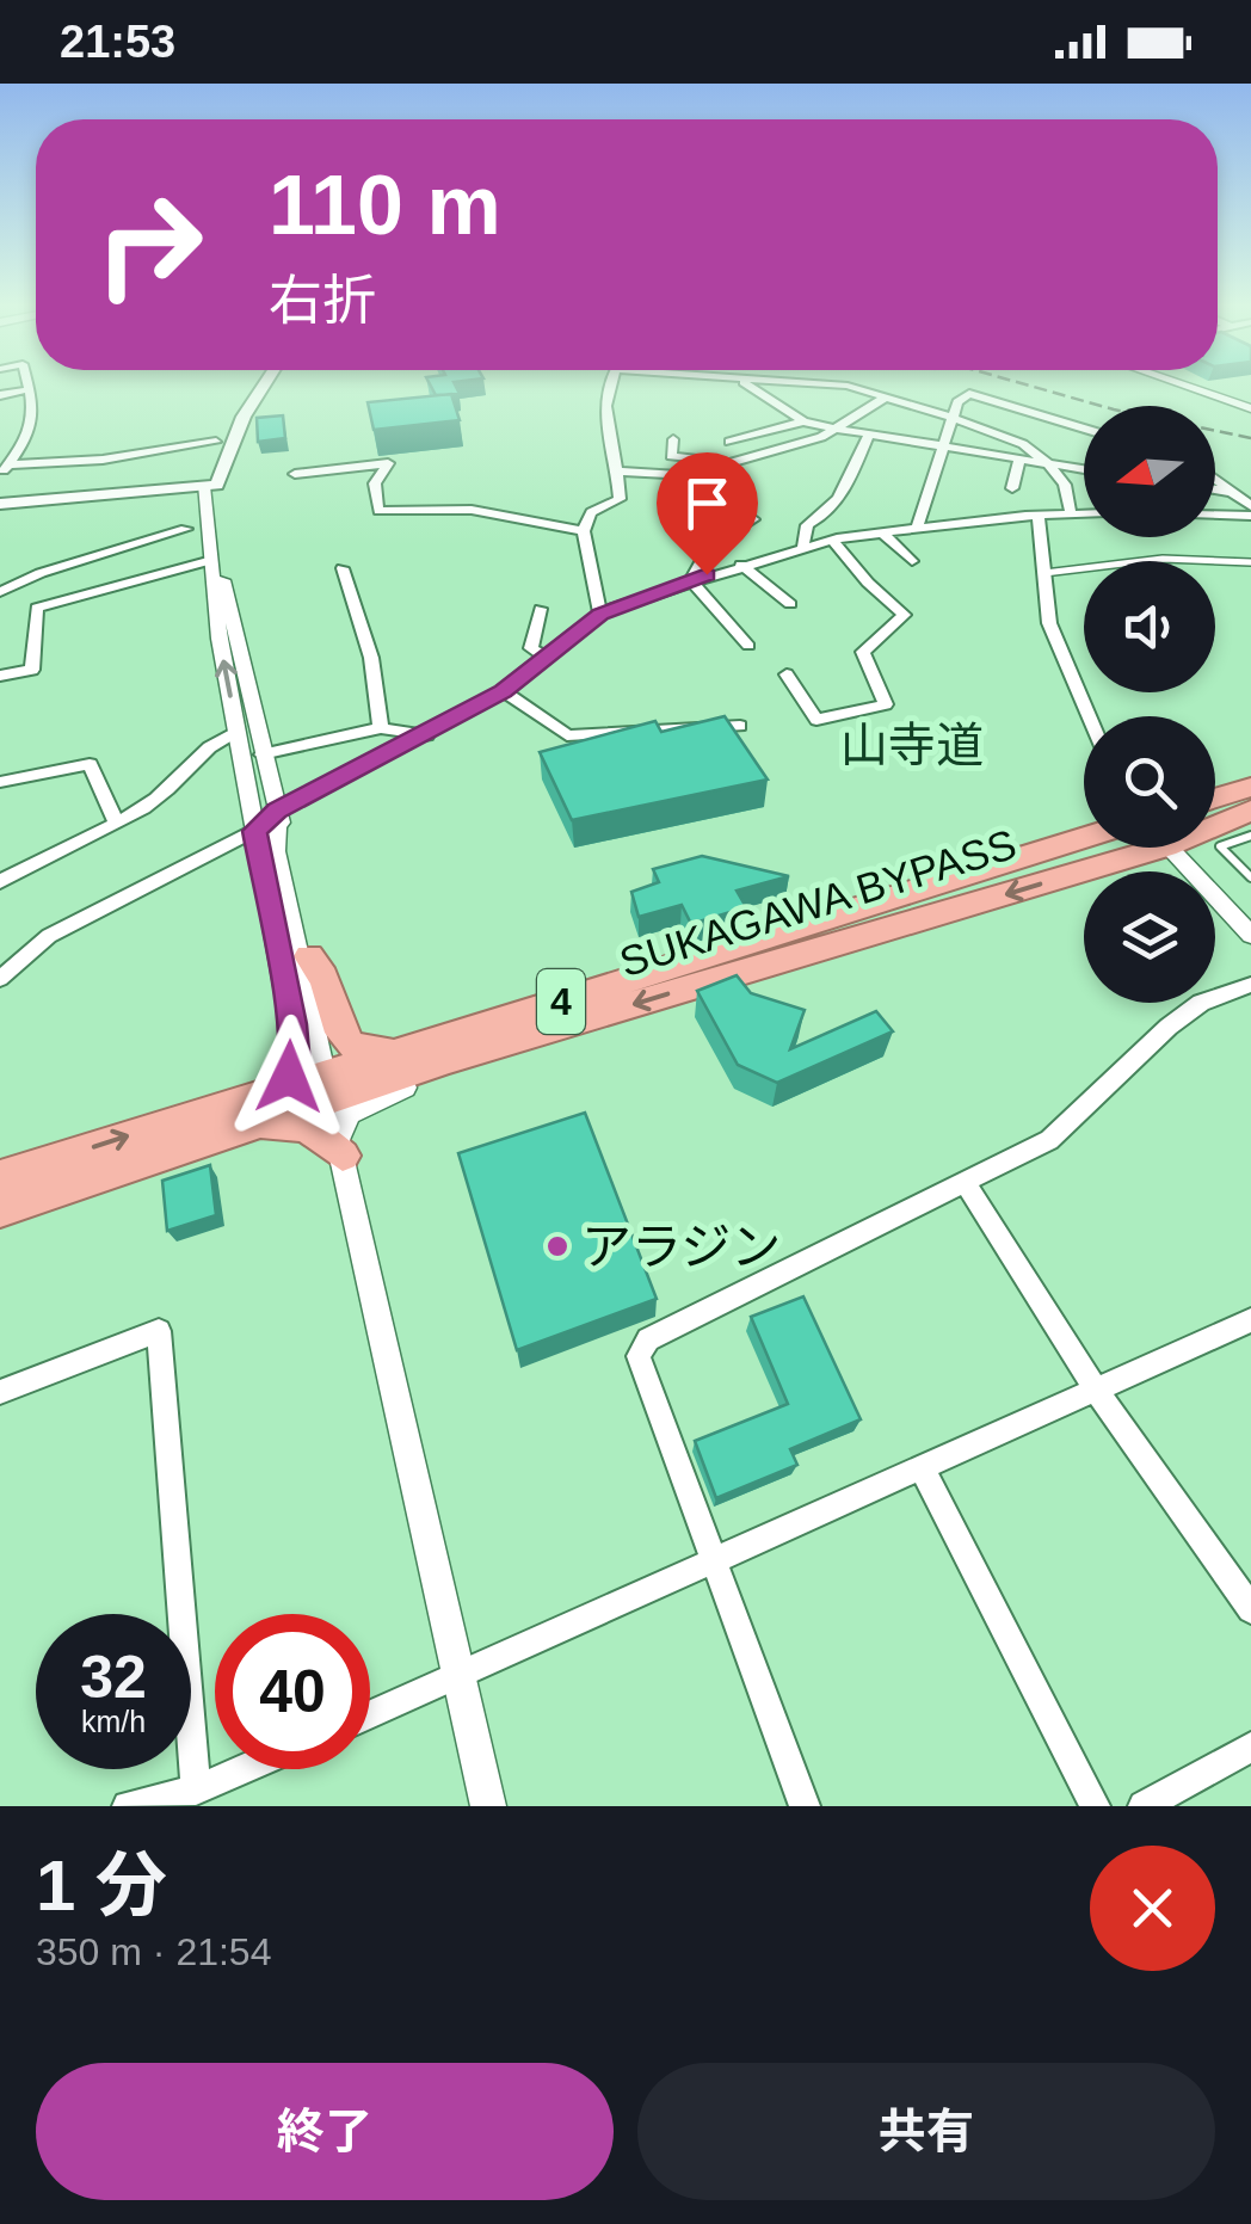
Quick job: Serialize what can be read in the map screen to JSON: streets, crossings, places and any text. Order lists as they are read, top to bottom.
{
  "streets": {
    "highway": ["SUKAGAWA BYPASS", "4"]
  },
  "crossings": [
    ["SUKAGAWA BYPASS", "4"]
  ],
  "districts": ["山寺道"],
  "places": ["アラジン"],
  "north": "left",
  "page": {
    "status": "21:53",
    "turn": ["110 m", "右折"],
    "speed": "32 km/h",
    "limit": "40",
    "heading": ["1 分", "350 m · 21:54"],
    "buttons": ["終了", "共有"]
  }
}
